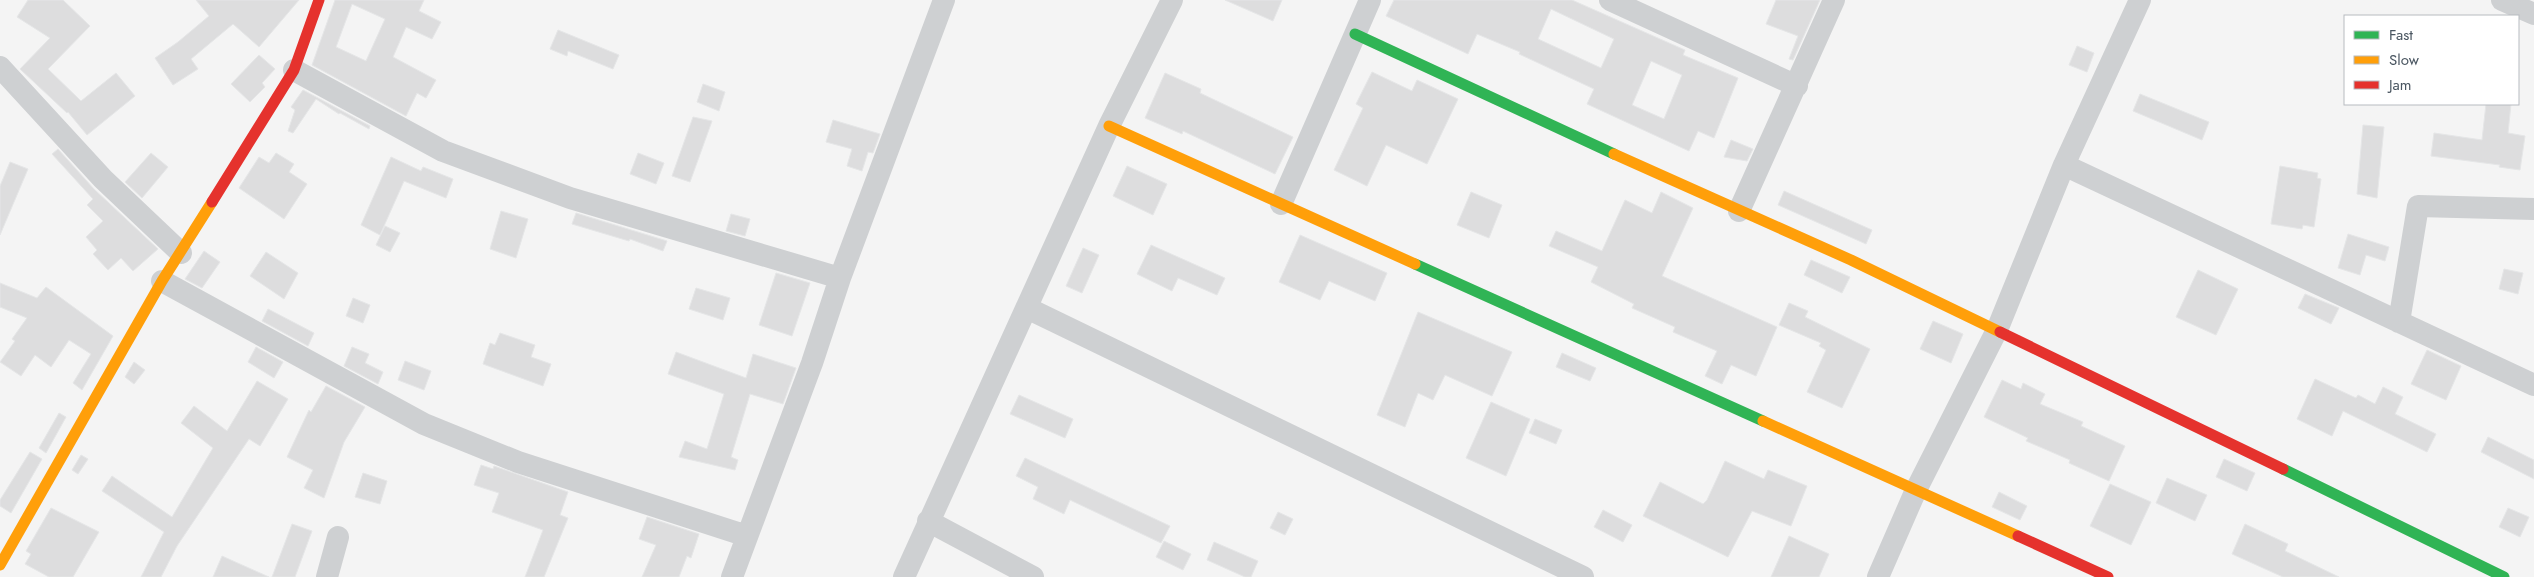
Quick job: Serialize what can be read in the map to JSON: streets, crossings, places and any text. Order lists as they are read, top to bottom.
{
  "legend": ["Fast", "Slow", "Jam"]
}
